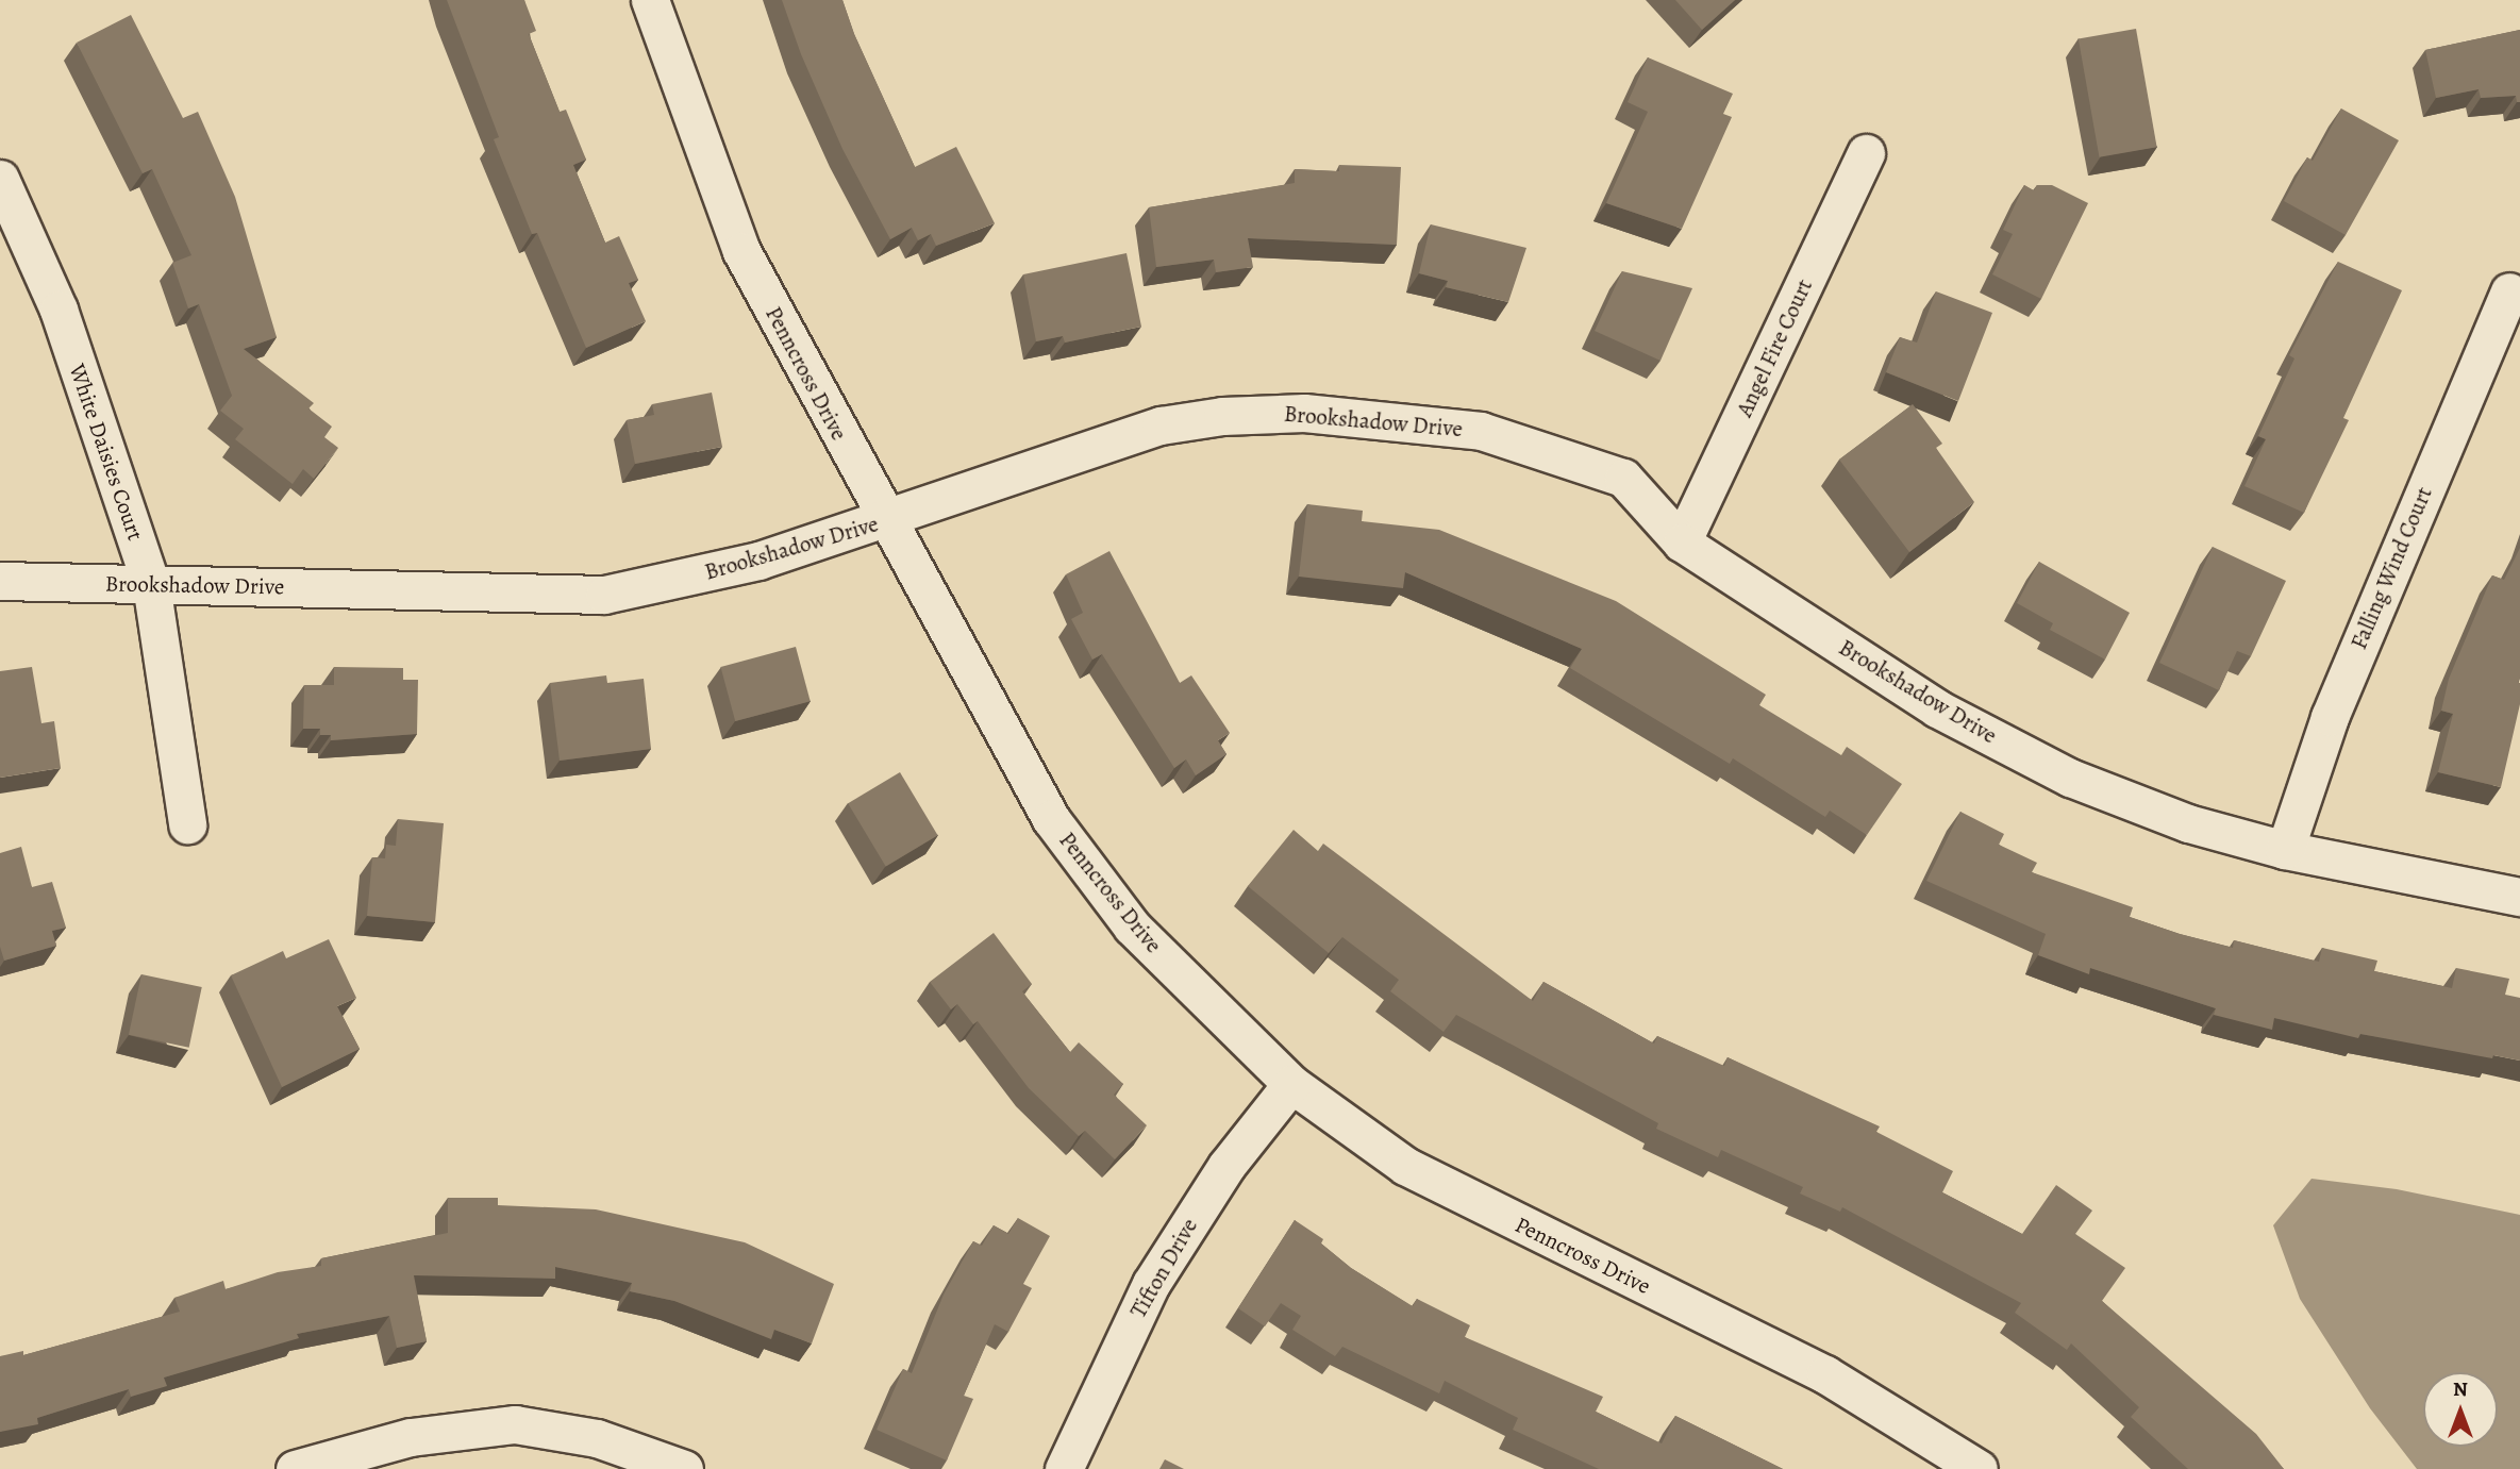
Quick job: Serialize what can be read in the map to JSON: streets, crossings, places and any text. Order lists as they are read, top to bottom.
{
  "streets": {
    "street": [
      "Angel Fire Court",
      "Penncross Drive",
      "Brookshadow Drive",
      "White Daisies Court",
      "Falling Wind Court",
      "Tifton Drive"
    ]
  },
  "crossings": [
    ["Angel Fire Court", "Brookshadow Drive"],
    ["Penncross Drive", "Brookshadow Drive"],
    ["Penncross Drive", "Tifton Drive"],
    ["Brookshadow Drive", "White Daisies Court"],
    ["Brookshadow Drive", "Falling Wind Court"]
  ],
  "north": "top"
}
